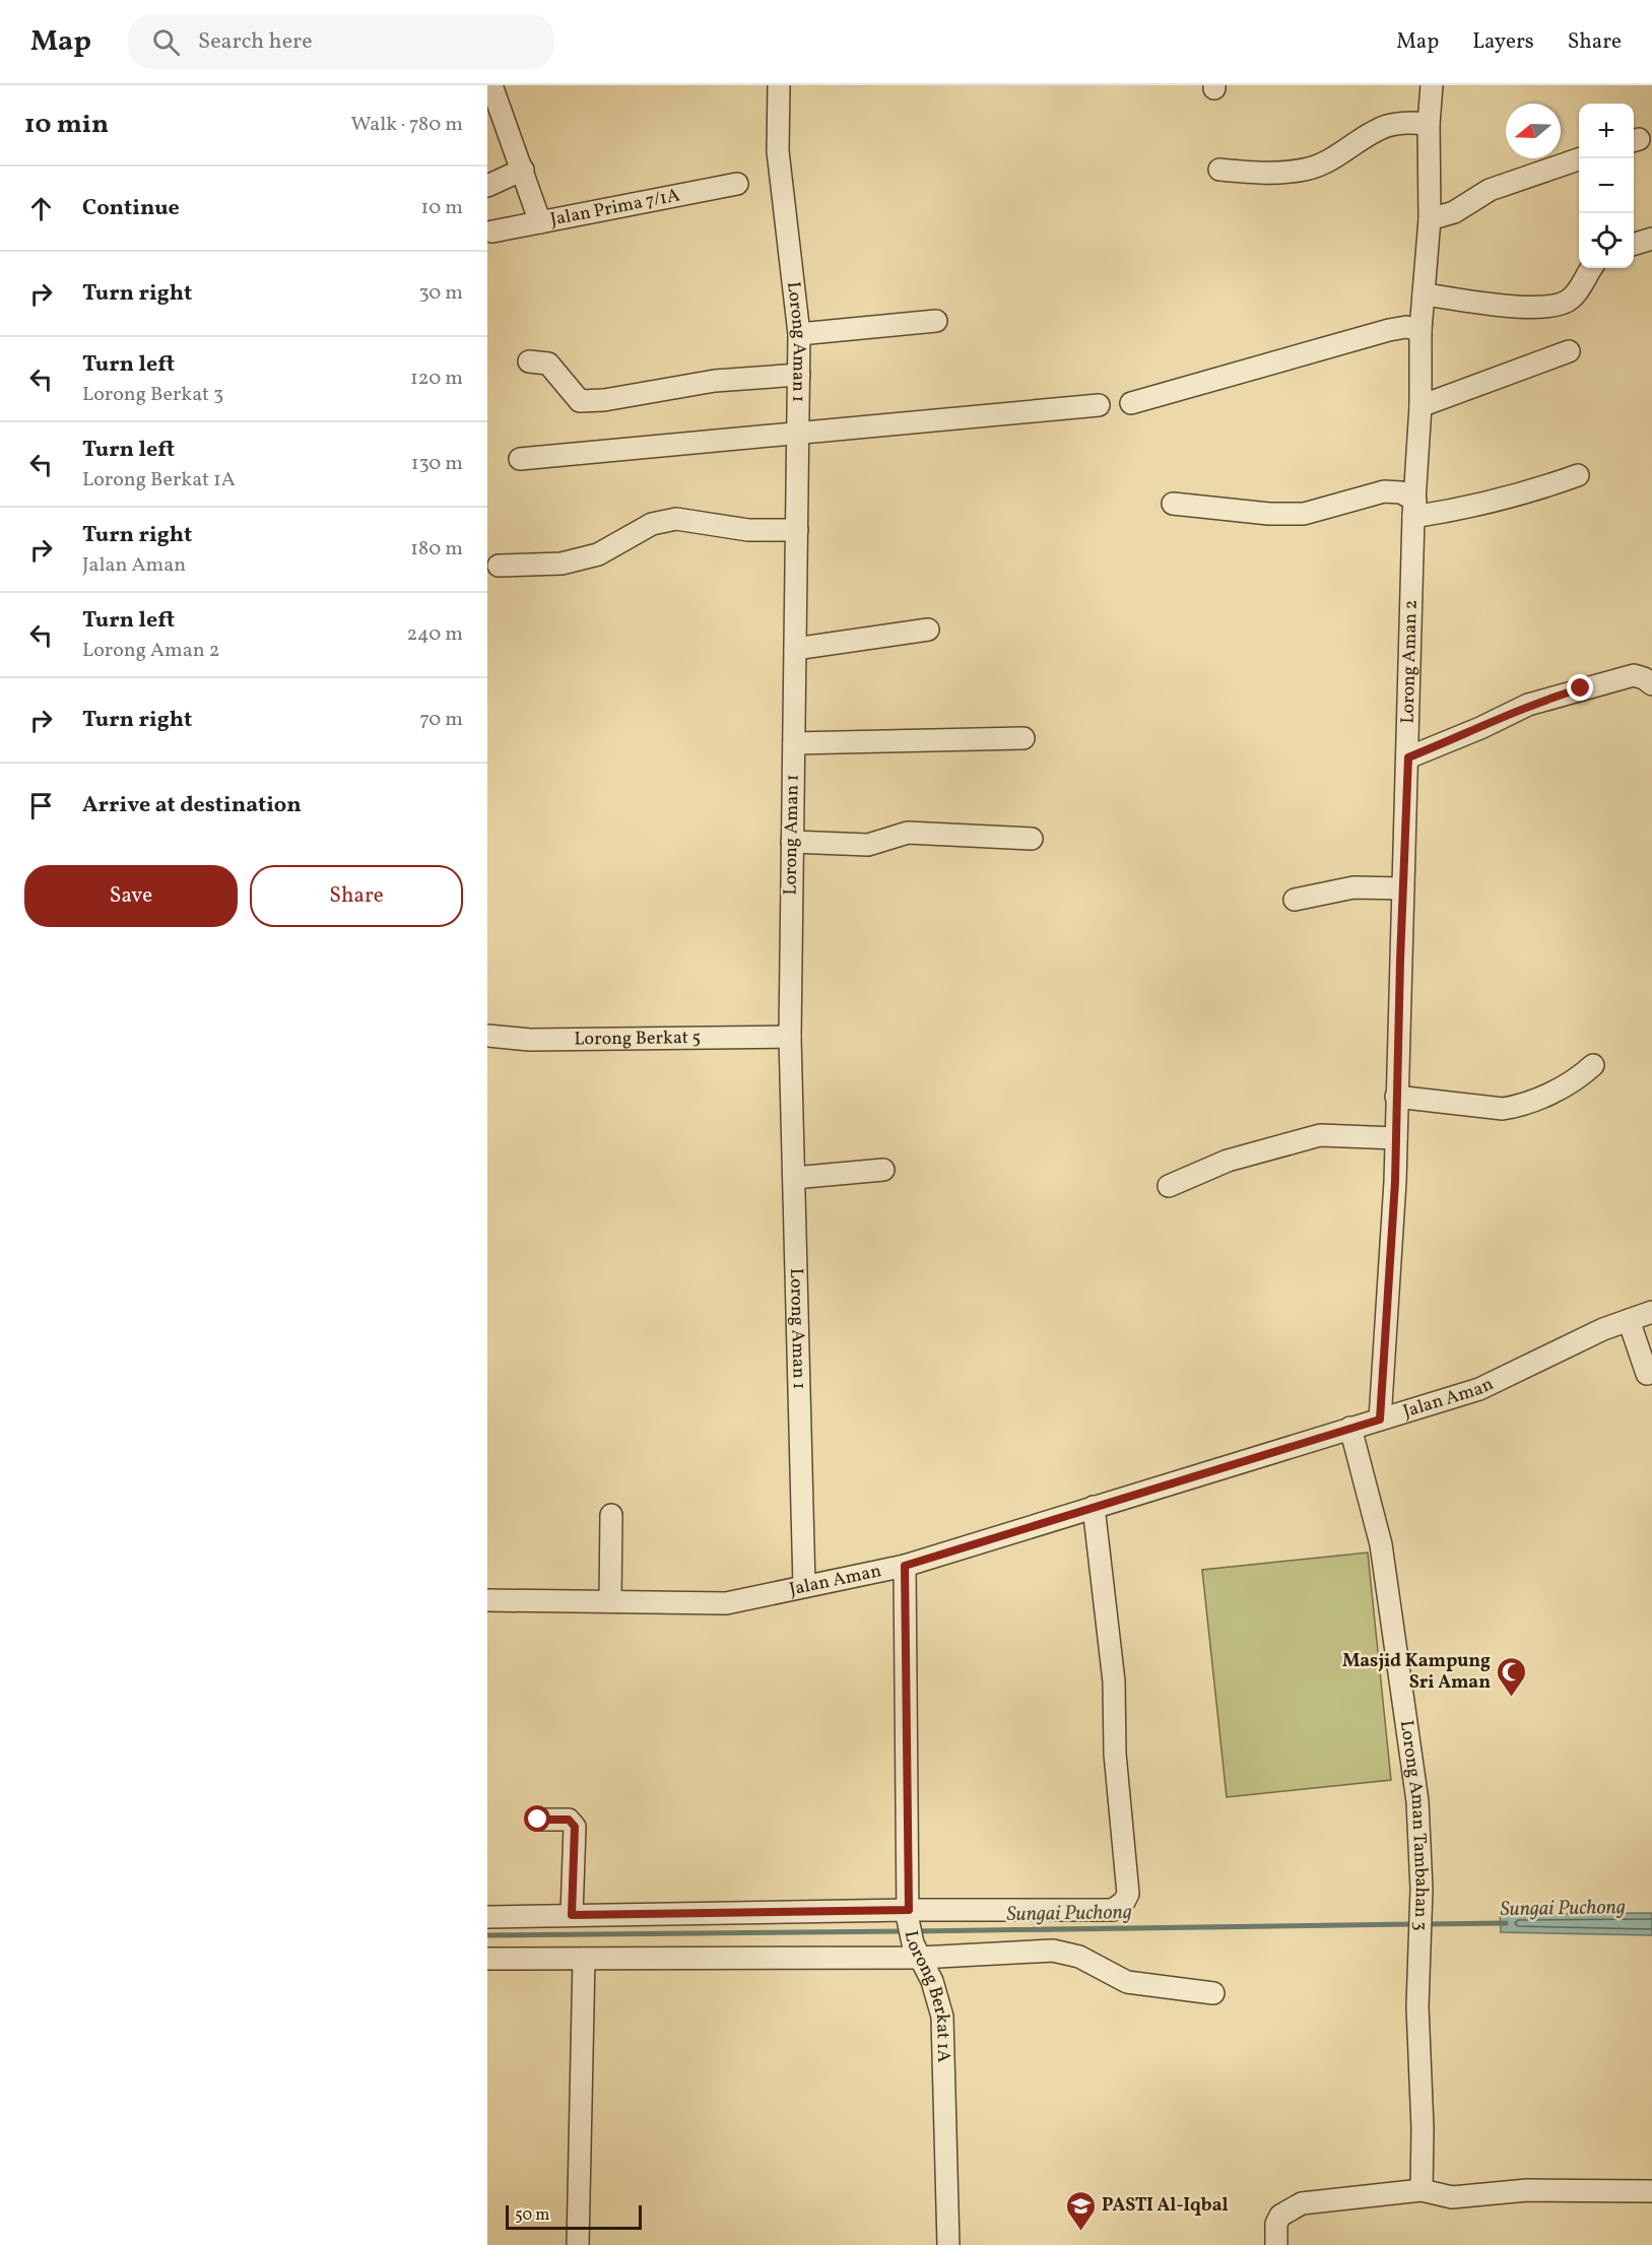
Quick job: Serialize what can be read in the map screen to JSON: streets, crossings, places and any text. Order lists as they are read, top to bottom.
{
  "streets": {
    "street": [
      "Jalan Prima 7/1A",
      "Lorong Aman 1",
      "Lorong Aman 2",
      "Lorong Berkat 5",
      "Jalan Aman",
      "Lorong Aman Tambahan 3",
      "Lorong Berkat 1A"
    ]
  },
  "crossings": [
    ["Lorong Aman 1", "Lorong Berkat 5"],
    ["Lorong Aman 1", "Jalan Aman"],
    ["Lorong Aman 2", "Jalan Aman"],
    ["Jalan Aman", "Lorong Aman Tambahan 3"],
    ["Jalan Aman", "Lorong Berkat 1A"]
  ],
  "water": ["Sungai Puchong"],
  "places": {
    "mosque": ["Masjid Kampung Sri Aman"],
    "school or university": ["PASTI Al-Iqbal"]
  },
  "scale_bar": "50 m",
  "north": "left",
  "page": {
    "header": "Map",
    "search": "Search here",
    "nav": ["Map", "Layers", "Share"],
    "heading": ["10 min", "Walk · 780 m"],
    "map_buttons": ["+", "−"],
    "list": [
      ["Continue", "10 m"],
      ["Turn right", "30 m"],
      ["Turn left", "Lorong Berkat 3", "120 m"],
      ["Turn left", "Lorong Berkat 1A", "130 m"],
      ["Turn right", "Jalan Aman", "180 m"],
      ["Turn left", "Lorong Aman 2", "240 m"],
      ["Turn right", "70 m"],
      "Arrive at destination"
    ],
    "buttons": ["Save", "Share"],
    "scale": "50 m"
  }
}
